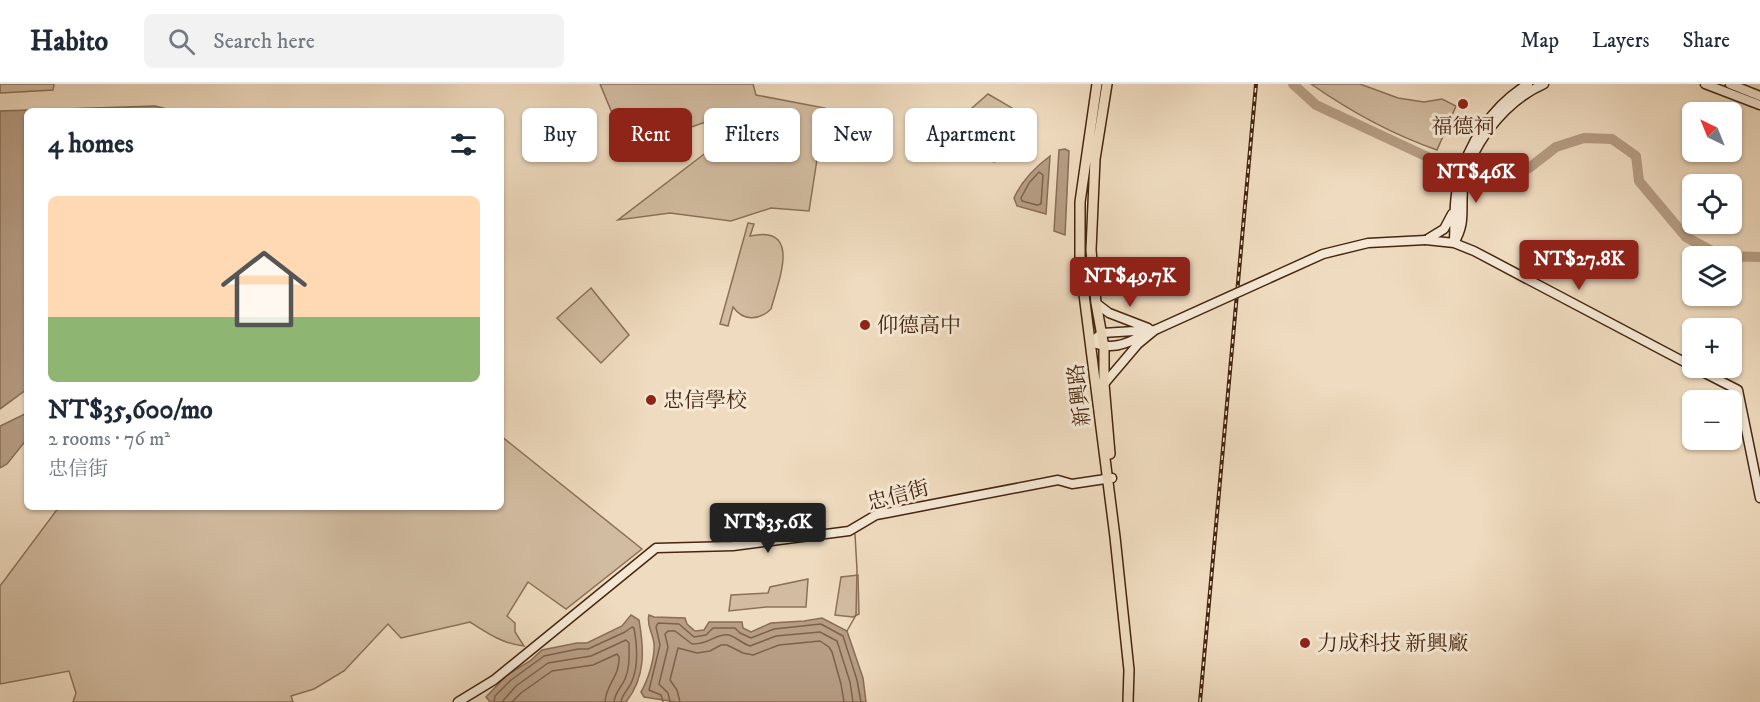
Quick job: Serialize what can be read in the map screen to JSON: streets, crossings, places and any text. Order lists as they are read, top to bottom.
{
  "streets": {
    "main road": ["新興路"],
    "street": ["忠信街"]
  },
  "crossings": [
    ["新興路", "忠信街"]
  ],
  "places": [
    "福德祠",
    "仰德高中",
    "忠信學校",
    "力成科技 新興廠"
  ],
  "north": "top left",
  "page": {
    "header": "Habito",
    "search": "Search here",
    "nav": ["Map", "Layers", "Share"],
    "map_buttons": ["+", "−"],
    "chip": [
      "Buy",
      "Rent",
      "Filters",
      "New",
      "Apartment"
    ],
    "heading": "4 homes",
    "price": [
      "NT$46K",
      "NT$27.8K",
      "NT$49.7K",
      "NT$35.6K"
    ],
    "list": [
      {
        "name": "NT$35,600/mo",
        "note": "2 rooms · 76 m² · 忠信街"
      }
    ]
  }
}
